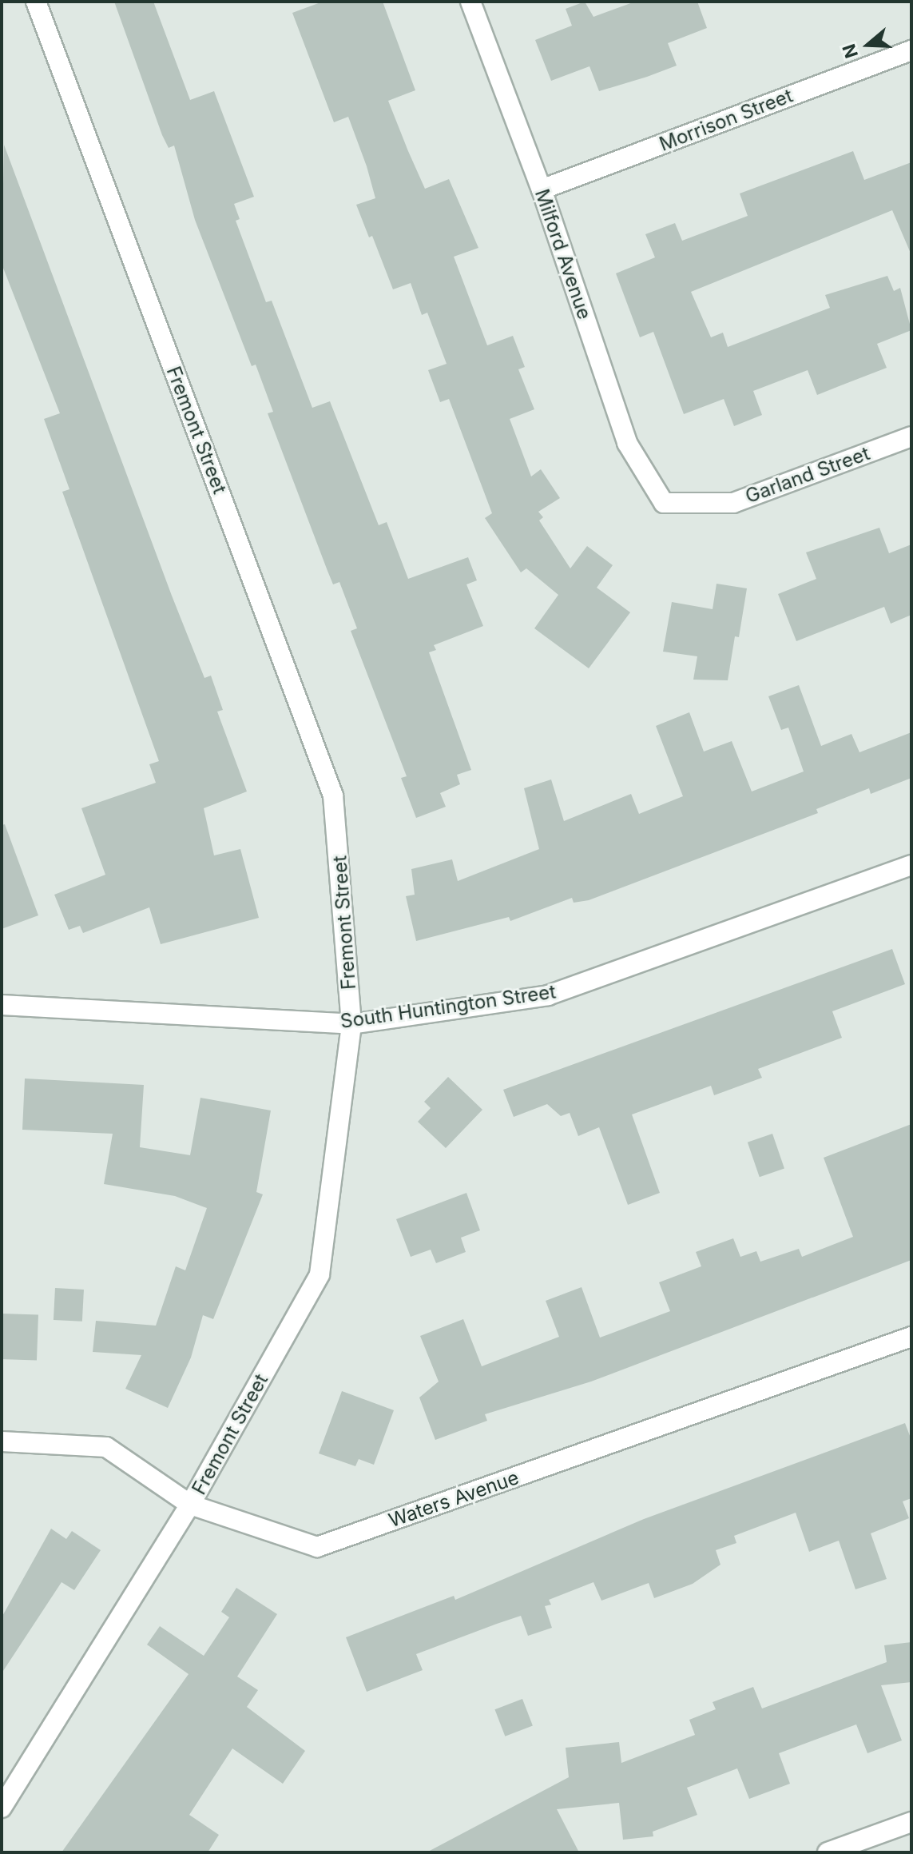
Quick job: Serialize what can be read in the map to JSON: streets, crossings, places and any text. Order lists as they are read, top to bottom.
{
  "streets": {
    "street": [
      "Morrison Street",
      "Milford Avenue",
      "Fremont Street",
      "Garland Street",
      "South Huntington Street",
      "Waters Avenue"
    ]
  },
  "crossings": [
    ["Morrison Street", "Milford Avenue"],
    ["Milford Avenue", "Garland Street"],
    ["Fremont Street", "South Huntington Street"],
    ["Fremont Street", "Waters Avenue"]
  ],
  "north": "left"
}
